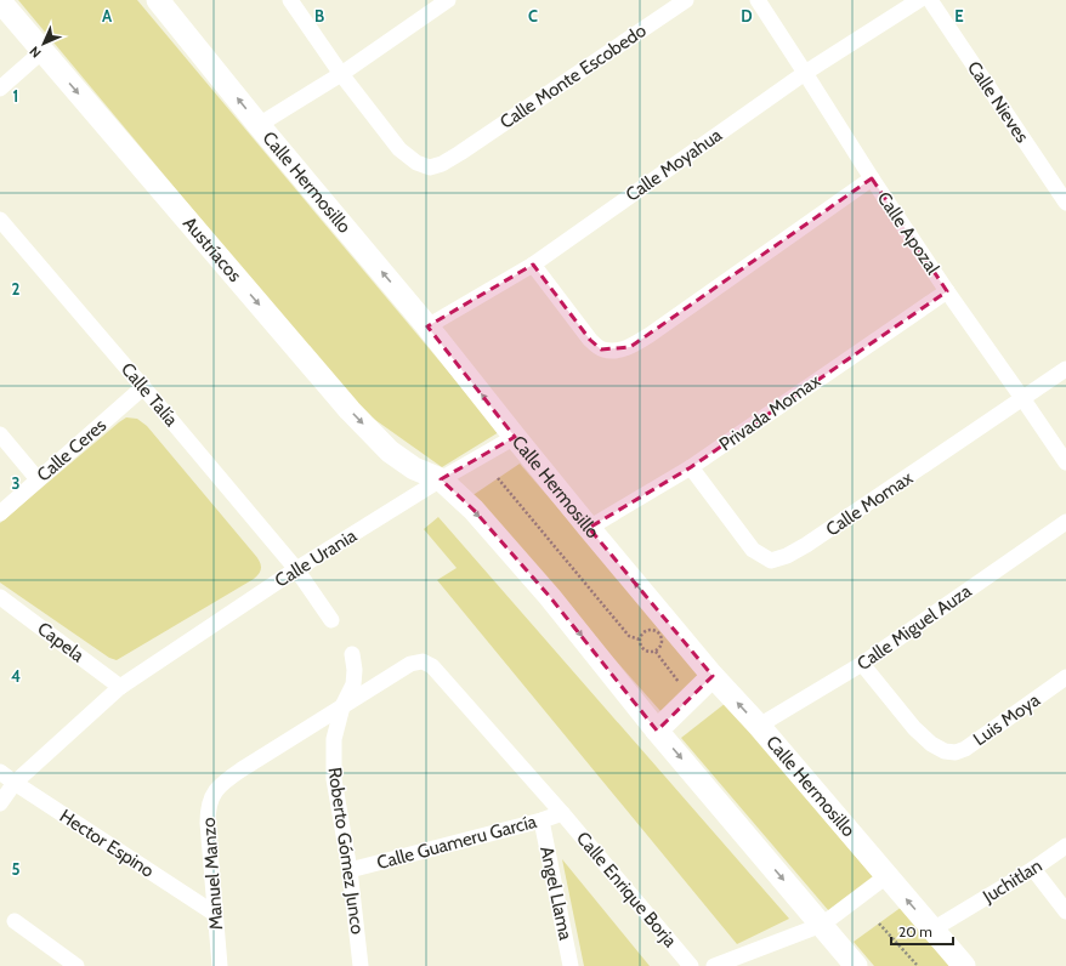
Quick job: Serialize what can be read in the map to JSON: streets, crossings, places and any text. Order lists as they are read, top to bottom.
{
  "streets": {
    "street": [
      "Calle Monte Escobedo",
      "Calle Nieves",
      "Calle Moyahua",
      "Calle Hermosillo",
      "Calle Apozal",
      "Austríacos",
      "Calle Talía",
      "Privada Momax",
      "Calle Ceres",
      "Calle Momax",
      "Calle Urania",
      "Calle Miguel Auza",
      "Capela",
      "Luis Moya",
      "Calle Guameru García",
      "Hector Espino",
      "Roberto Gómez Junco",
      "Manuel Manzo",
      "Juchitlan",
      "Calle Enrique Borja",
      "Angel Llama"
    ]
  },
  "crossings": [
    ["Calle Moyahua", "Calle Hermosillo"],
    ["Calle Moyahua", "Calle Apozal"],
    ["Calle Hermosillo", "Privada Momax"],
    ["Calle Hermosillo", "Calle Urania"],
    ["Calle Hermosillo", "Calle Miguel Auza"],
    ["Calle Hermosillo", "Juchitlan"],
    ["Calle Apozal", "Privada Momax"],
    ["Calle Apozal", "Calle Momax"],
    ["Austríacos", "Calle Urania"],
    ["Calle Talía", "Calle Ceres"],
    ["Calle Talía", "Calle Urania"],
    ["Privada Momax", "Calle Momax"],
    ["Calle Urania", "Capela"],
    ["Calle Urania", "Hector Espino"],
    ["Calle Miguel Auza", "Luis Moya"],
    ["Calle Guameru García", "Roberto Gómez Junco"],
    ["Calle Guameru García", "Manuel Manzo"],
    ["Calle Guameru García", "Calle Enrique Borja"],
    ["Calle Guameru García", "Angel Llama"],
    ["Hector Espino", "Manuel Manzo"],
    ["Roberto Gómez Junco", "Manuel Manzo"],
    ["Manuel Manzo", "Calle Enrique Borja"]
  ],
  "one_way": ["Austríacos"],
  "scale_bar": "20 m",
  "north": "bottom left",
  "grid": {
    "columns": [
      "A",
      "B",
      "C",
      "D",
      "E"
    ],
    "rows": [
      "1",
      "2",
      "3",
      "4",
      "5"
    ]
  }
}
